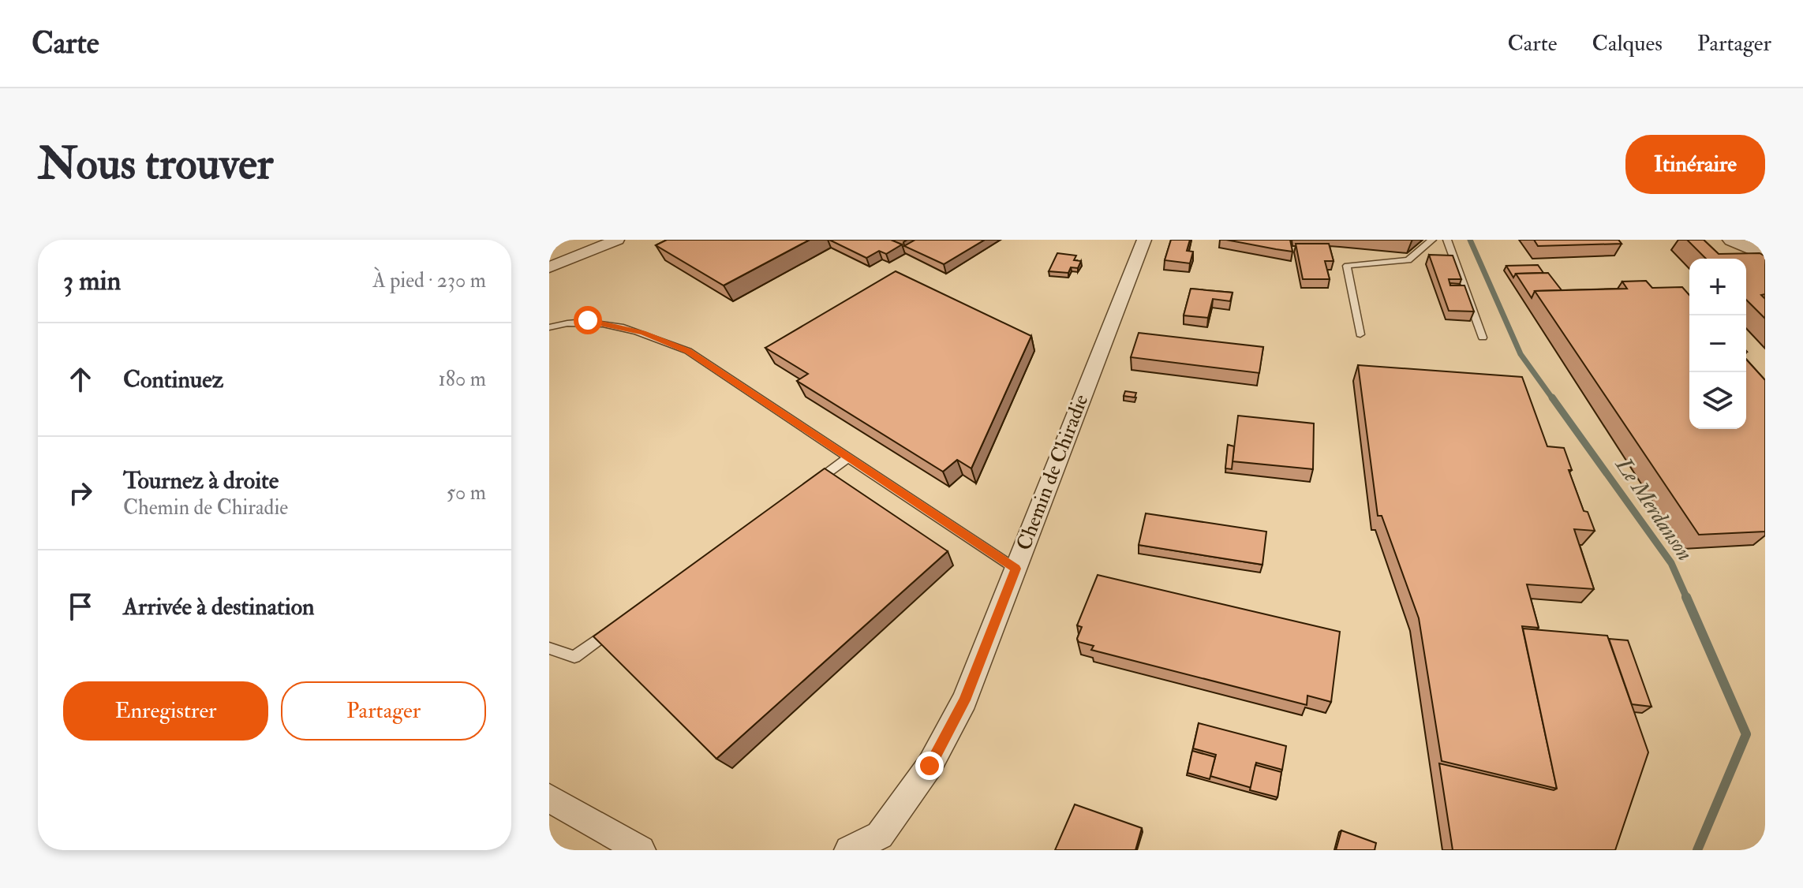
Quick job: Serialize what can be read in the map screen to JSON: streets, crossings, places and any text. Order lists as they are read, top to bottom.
{
  "streets": {
    "street": ["Chemin de Chiradie"]
  },
  "water": ["Le Merdanson"],
  "page": {
    "header": "Carte",
    "nav": ["Carte", "Calques", "Partager"],
    "buttons": [
      "Itinéraire",
      ["Enregistrer", "Partager"]
    ],
    "title": "Nous trouver",
    "heading": ["3 min", "À pied · 230 m"],
    "map_buttons": ["+", "−"],
    "list": [
      ["Continuez", "180 m"],
      ["Tournez à droite", "Chemin de Chiradie", "50 m"],
      "Arrivée à destination"
    ]
  }
}
